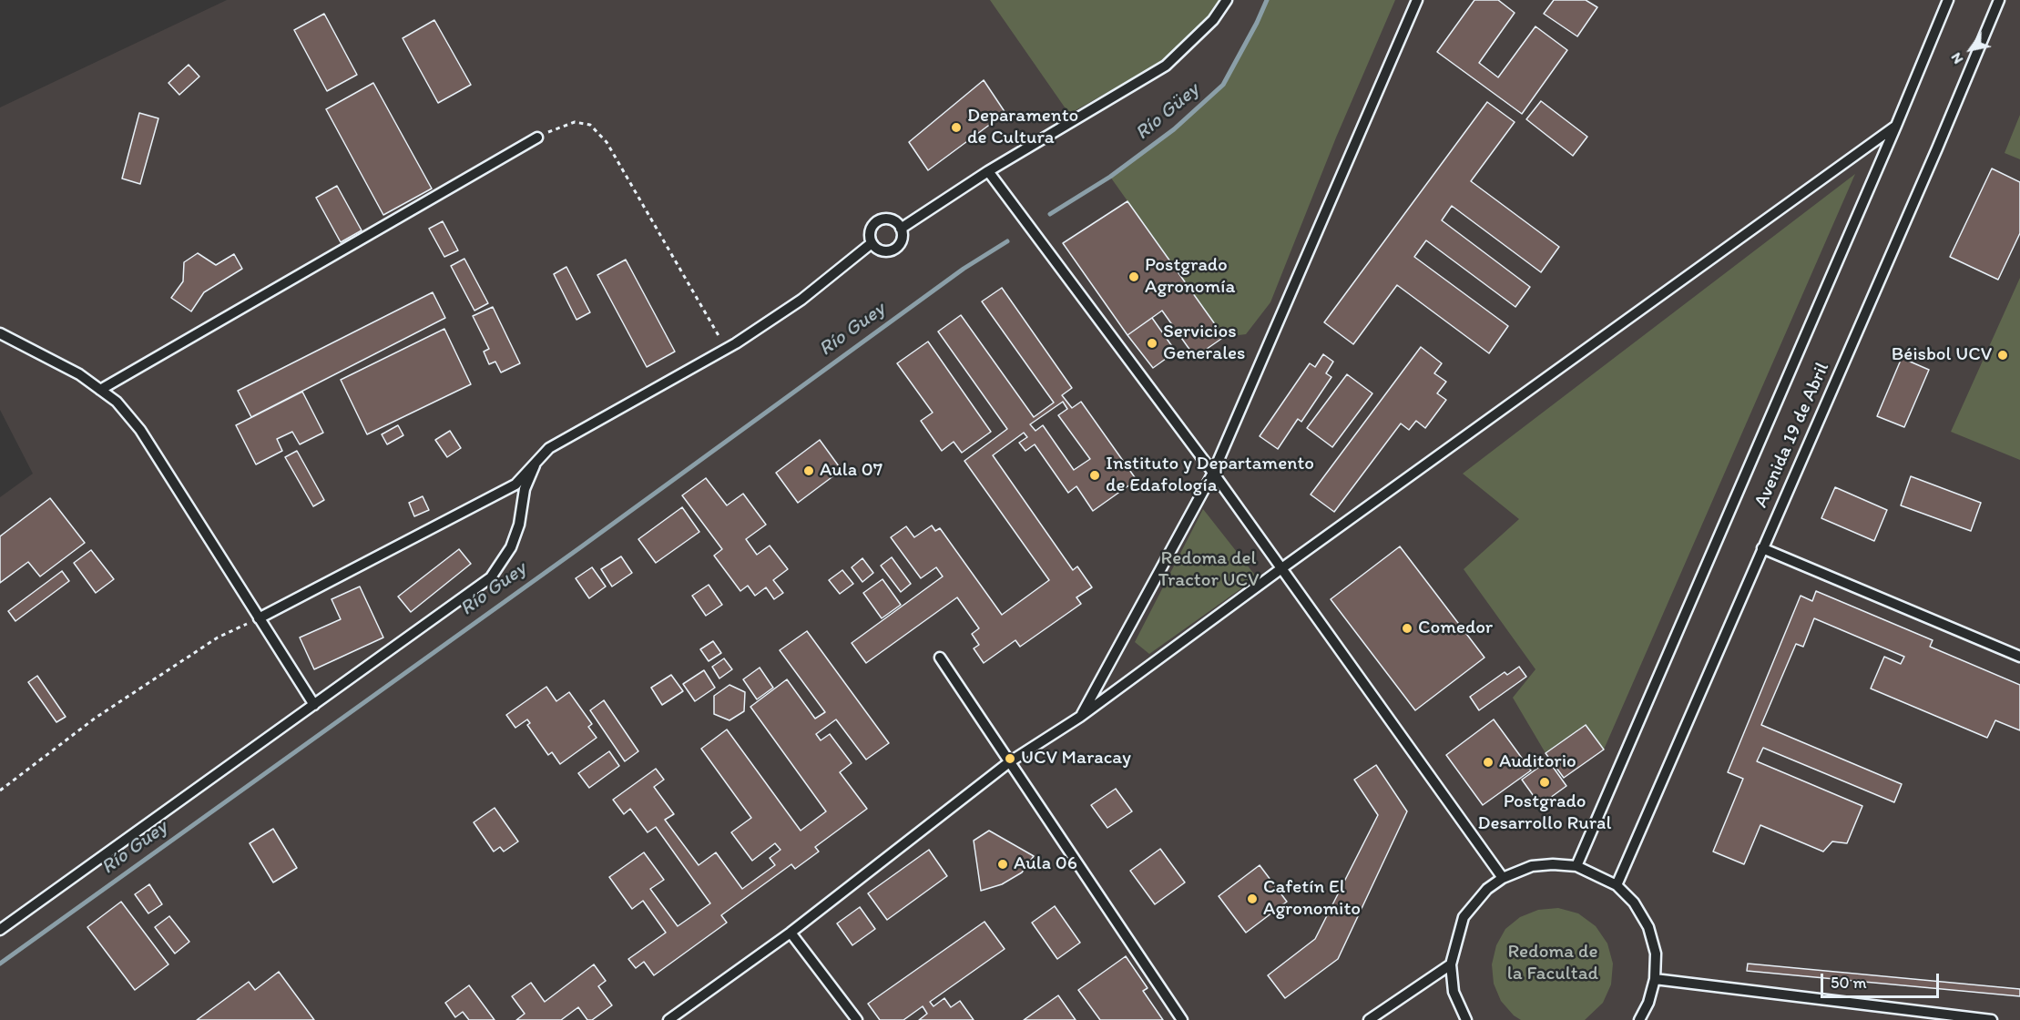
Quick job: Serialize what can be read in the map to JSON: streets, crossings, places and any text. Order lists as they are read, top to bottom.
{
  "streets": {
    "lane": ["Avenida 19 de Abril"]
  },
  "water": ["Río Güey", "Río Guey"],
  "parks": ["Redoma del Tractor UCV", "Redoma de la Facultad"],
  "places": [
    "Deparamento de Cultura",
    "Postgrado Agronomía",
    "Servicios Generales",
    "Béisbol UCV",
    "Aula 07",
    "Instituto y Departamento de Edafología",
    "Comedor",
    "UCV Maracay",
    "Auditorio",
    "Postgrado Desarrollo Rural",
    "Aula 06",
    "Cafetín El Agronomito"
  ],
  "scale_bar": "50 m",
  "north": "bottom left"
}
